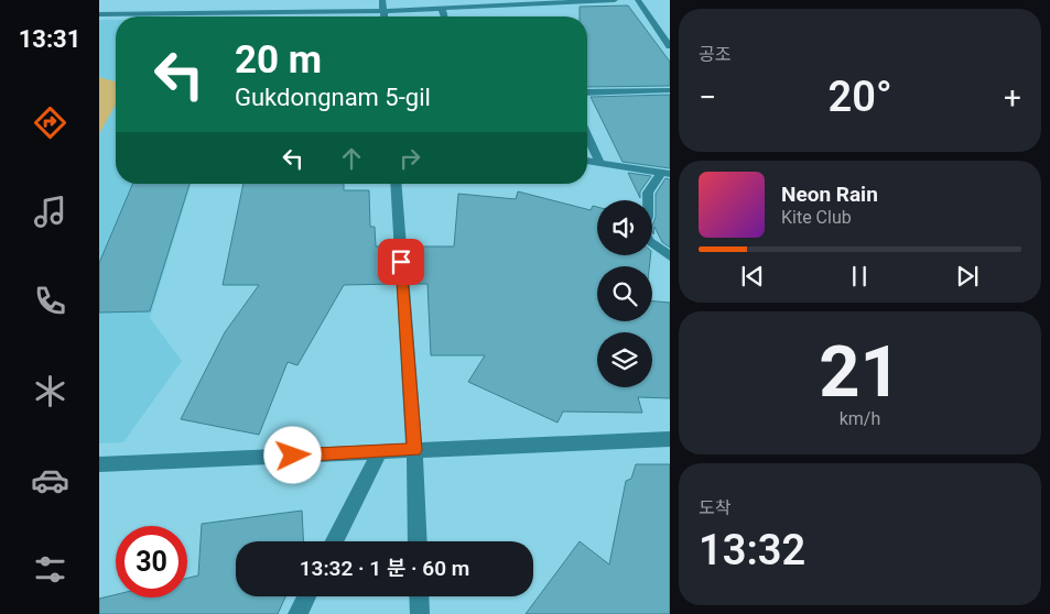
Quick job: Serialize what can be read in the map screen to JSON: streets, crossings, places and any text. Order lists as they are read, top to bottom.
{
  "page": {
    "tabs": "13:31",
    "tile": [
      "공조",
      ["21", "km/h"],
      ["도착", "13:32"]
    ],
    "turn": ["20 m", "Gukdongnam 5-gil"],
    "heat": ["−", "20°", "+"],
    "song": ["Neon Rain", "Kite Club"],
    "limit": "30",
    "trip": "13:32 · 1 분 · 60 m"
  }
}
